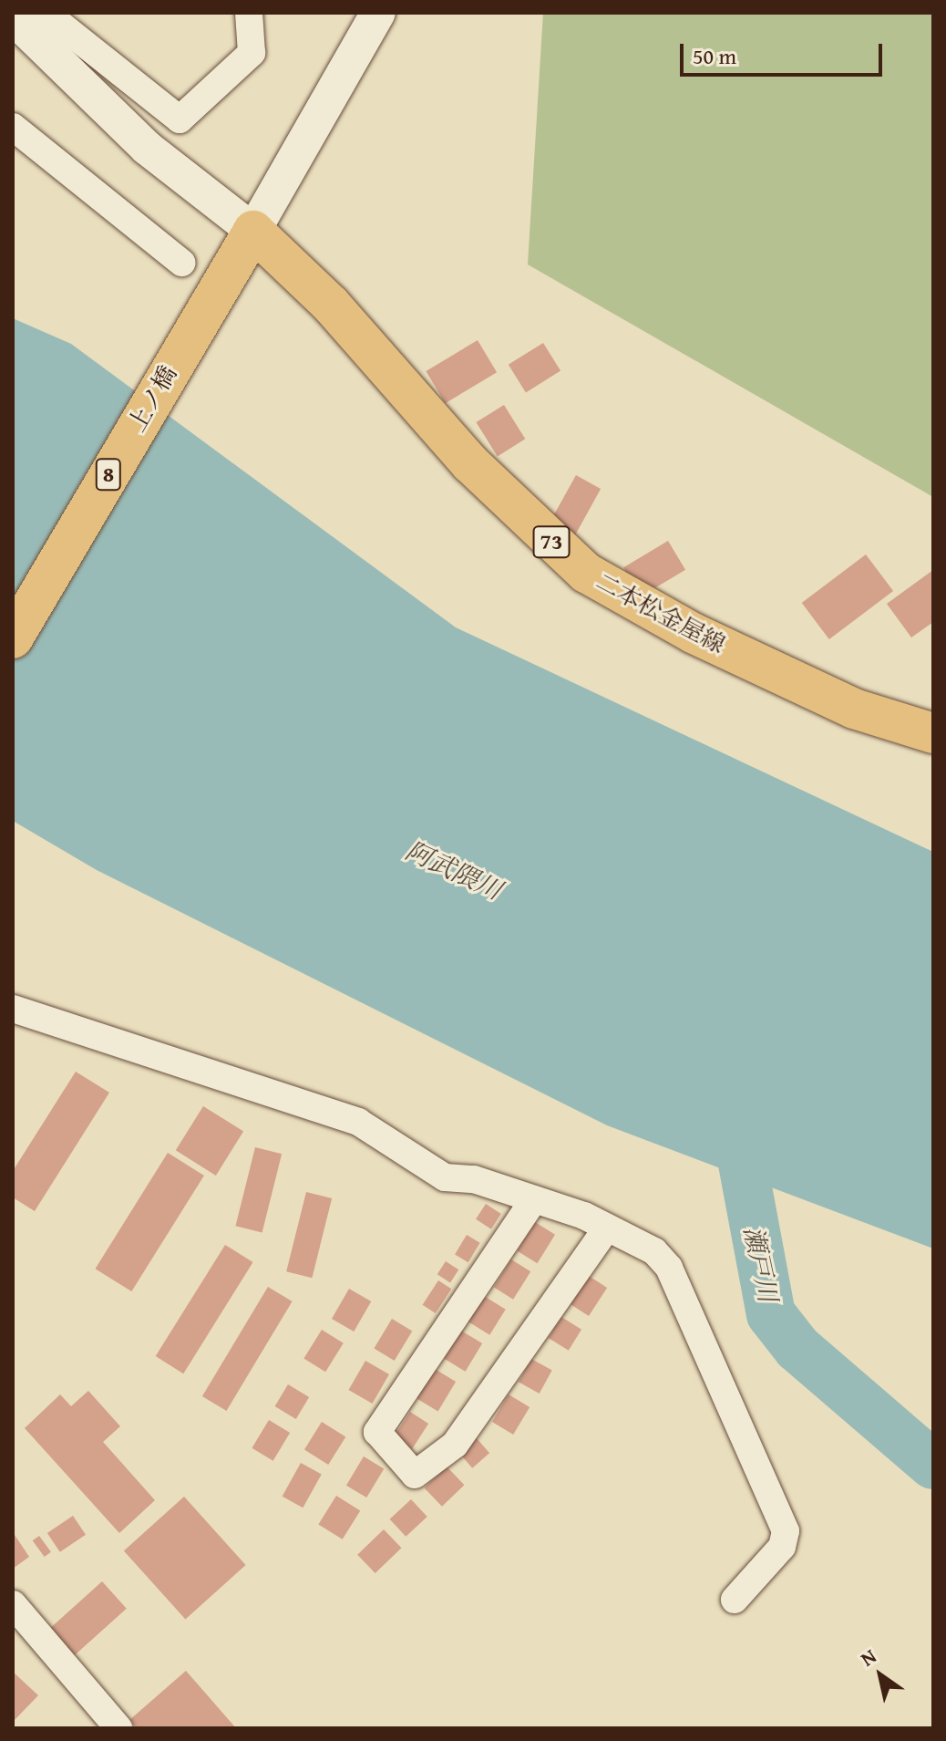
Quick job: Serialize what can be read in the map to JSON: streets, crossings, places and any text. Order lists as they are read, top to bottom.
{
  "streets": {
    "main road": [
      "上ノ橋",
      "8",
      "73",
      "二本松金屋線"
    ]
  },
  "crossings": [
    ["上ノ橋", "二本松金屋線"]
  ],
  "water": ["阿武隈川", "瀬戸川"],
  "scale_bar": "50 m",
  "north": "top left"
}
